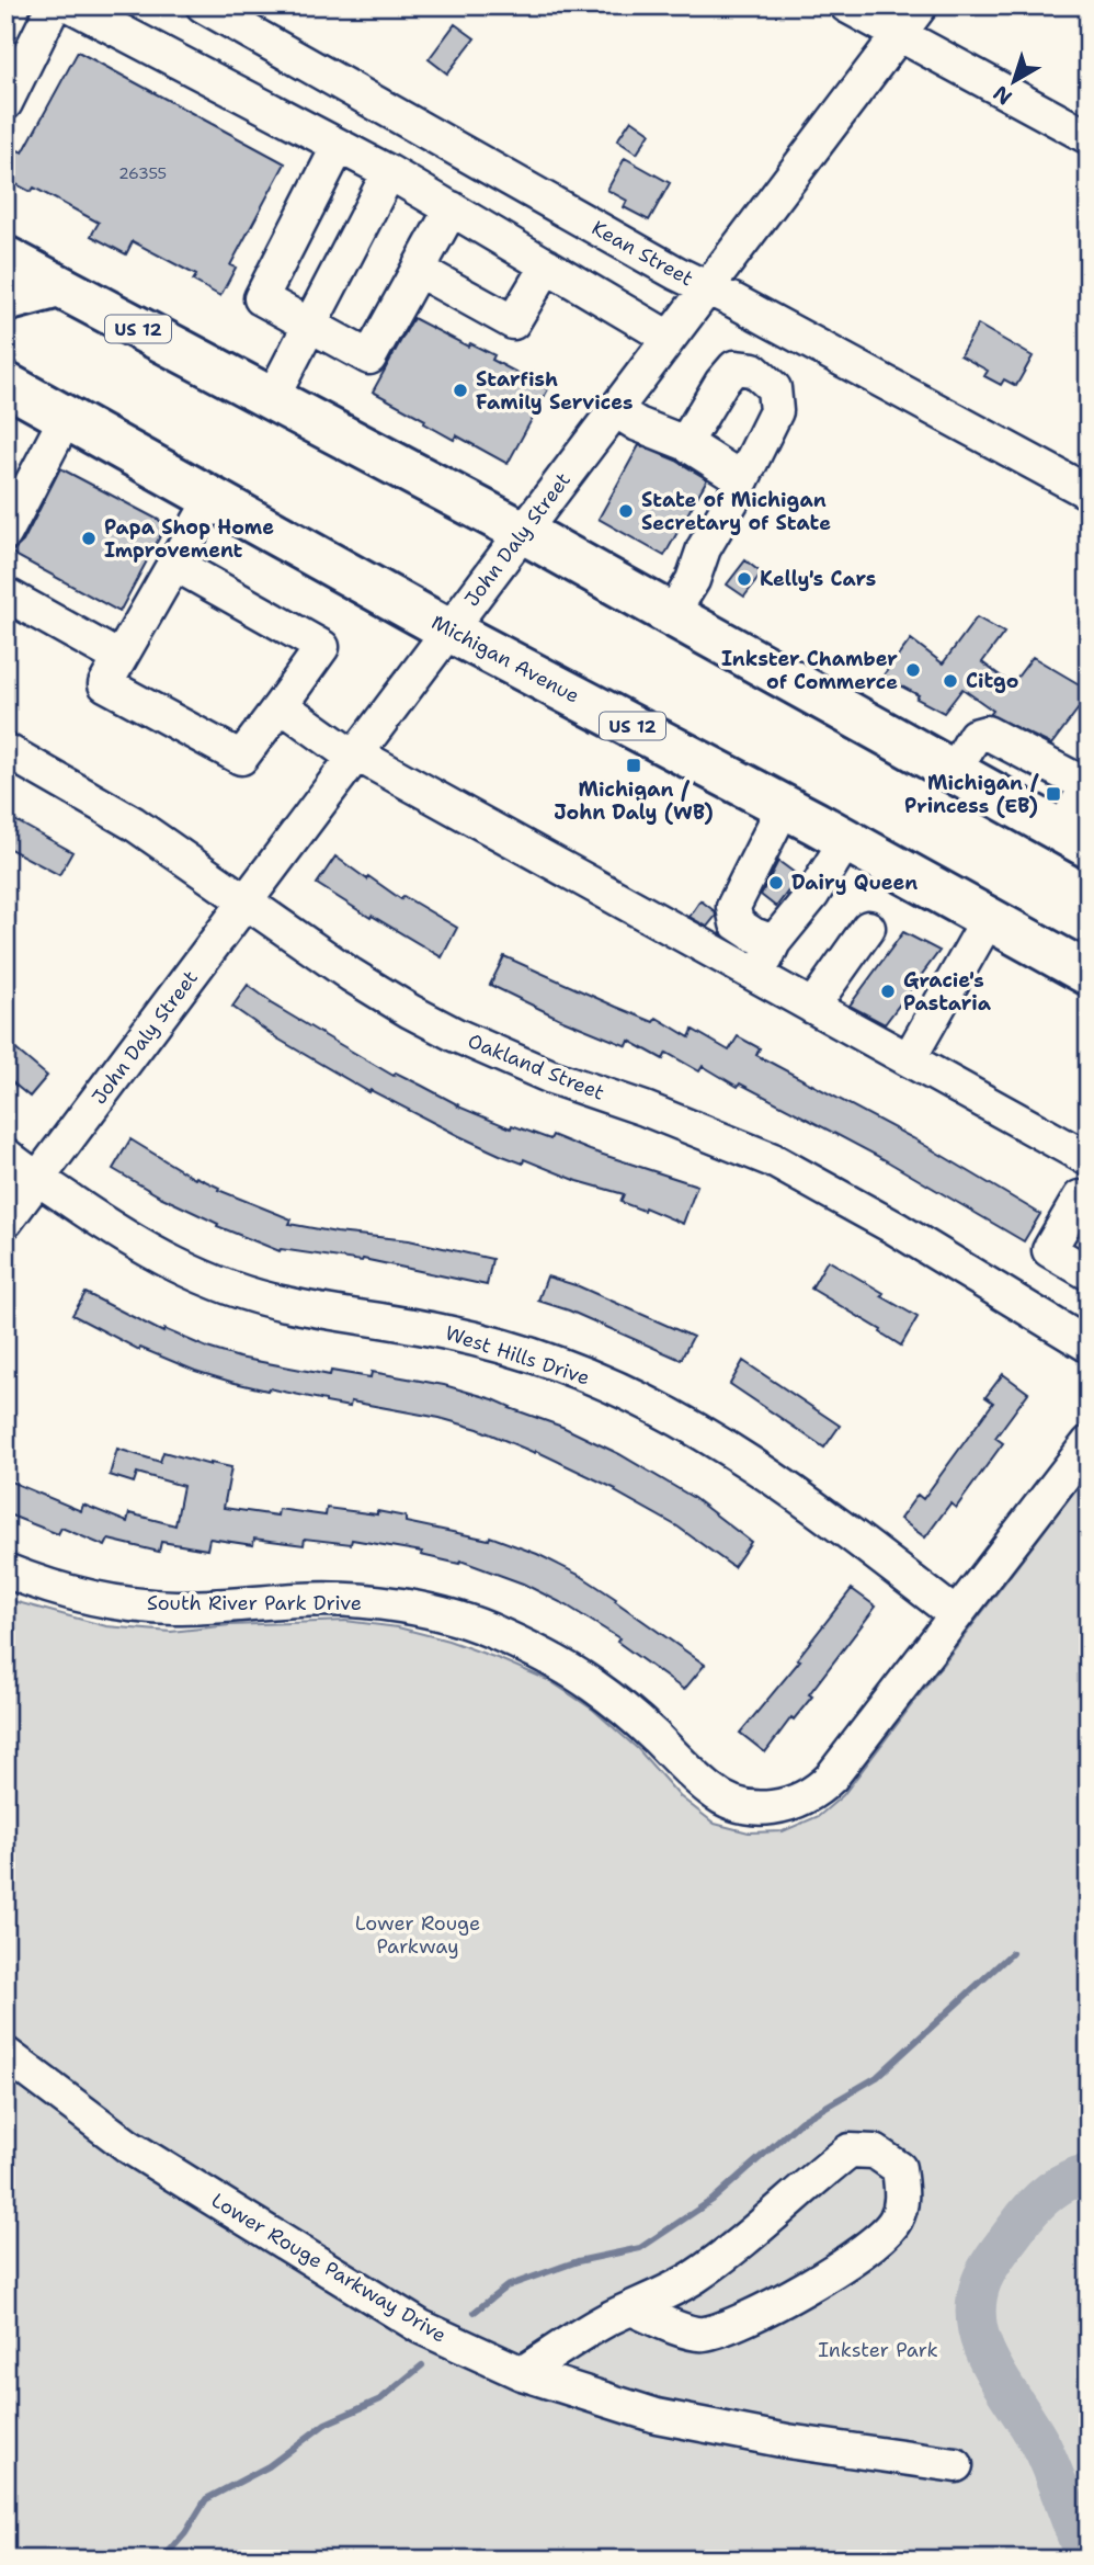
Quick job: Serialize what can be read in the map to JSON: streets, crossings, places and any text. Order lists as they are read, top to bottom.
{
  "streets": {
    "main road": ["US 12", "Michigan Avenue"],
    "street": [
      "Kean Street",
      "John Daly Street",
      "Oakland Street",
      "West Hills Drive",
      "South River Park Drive",
      "Lower Rouge Parkway Drive"
    ]
  },
  "crossings": [
    ["Kean Street", "John Daly Street"],
    ["US 12", "John Daly Street"],
    ["John Daly Street", "Michigan Avenue"],
    ["John Daly Street", "Oakland Street"],
    ["John Daly Street", "West Hills Drive"],
    ["West Hills Drive", "South River Park Drive"]
  ],
  "parks": ["Lower Rouge Parkway", "Inkster Park"],
  "places": {
    "other": [
      "Starfish Family Services",
      "State of Michigan Secretary of State",
      "Papa Shop Home Improvement",
      "Kelly's Cars",
      "Inkster Chamber of Commerce",
      "Citgo",
      "Dairy Queen",
      "Gracie's Pastaria"
    ],
    "transit": ["Michigan / John Daly (WB)", "Michigan / Princess (EB)"]
  },
  "house_numbers": ["26355"],
  "north": "bottom left"
}
